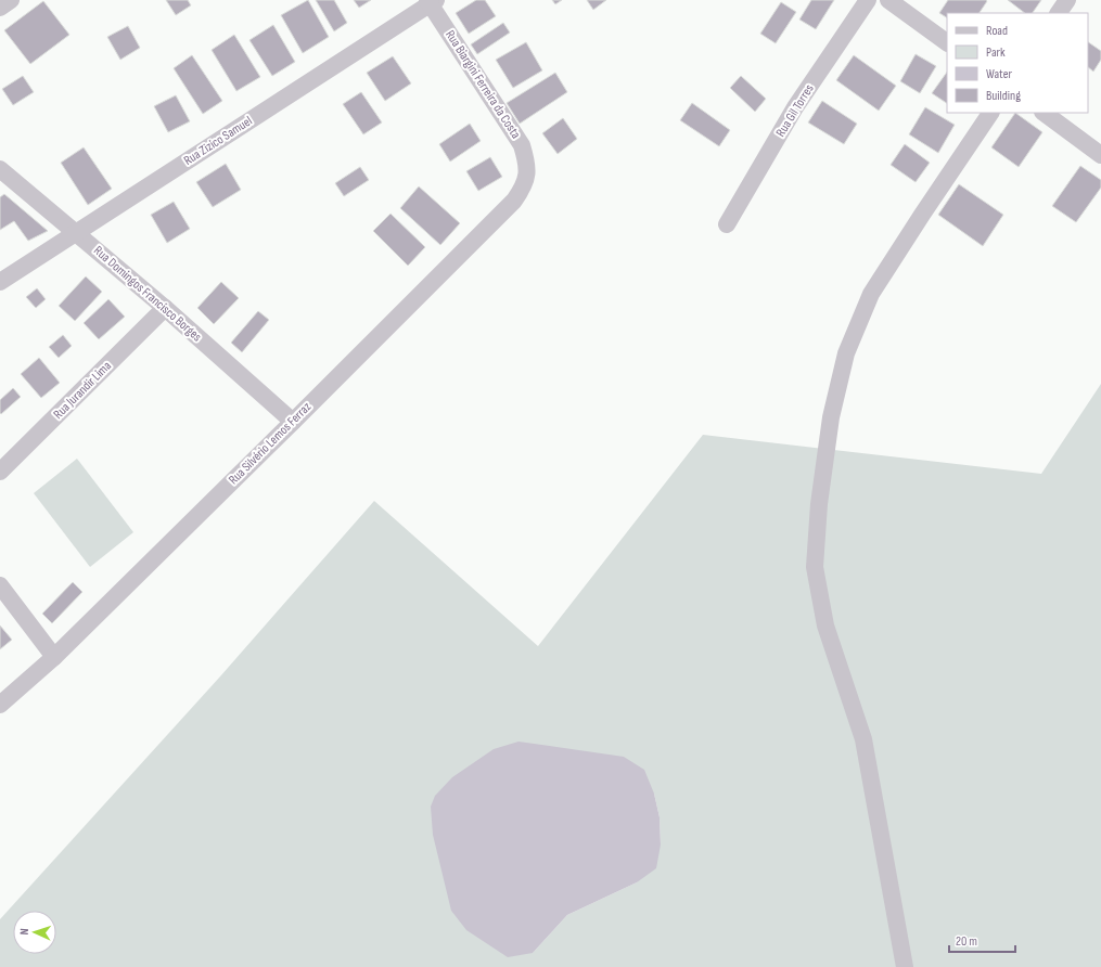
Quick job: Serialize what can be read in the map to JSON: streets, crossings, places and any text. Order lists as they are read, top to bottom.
{
  "streets": {
    "street": [
      "Rua Biargini Ferreira da Costa",
      "Rua Gil Torres",
      "Rua Zizico Samuel",
      "Rua Domingos Francisco Borges",
      "Rua Jurandir Lima",
      "Rua Silvério Lemos Ferraz"
    ]
  },
  "crossings": [
    ["Rua Biargini Ferreira da Costa", "Rua Zizico Samuel"],
    ["Rua Biargini Ferreira da Costa", "Rua Silvério Lemos Ferraz"],
    ["Rua Zizico Samuel", "Rua Domingos Francisco Borges"],
    ["Rua Domingos Francisco Borges", "Rua Jurandir Lima"],
    ["Rua Domingos Francisco Borges", "Rua Silvério Lemos Ferraz"]
  ],
  "legend": [
    "Road",
    "Park",
    "Water",
    "Building"
  ],
  "scale_bar": "20 m",
  "north": "left"
}
